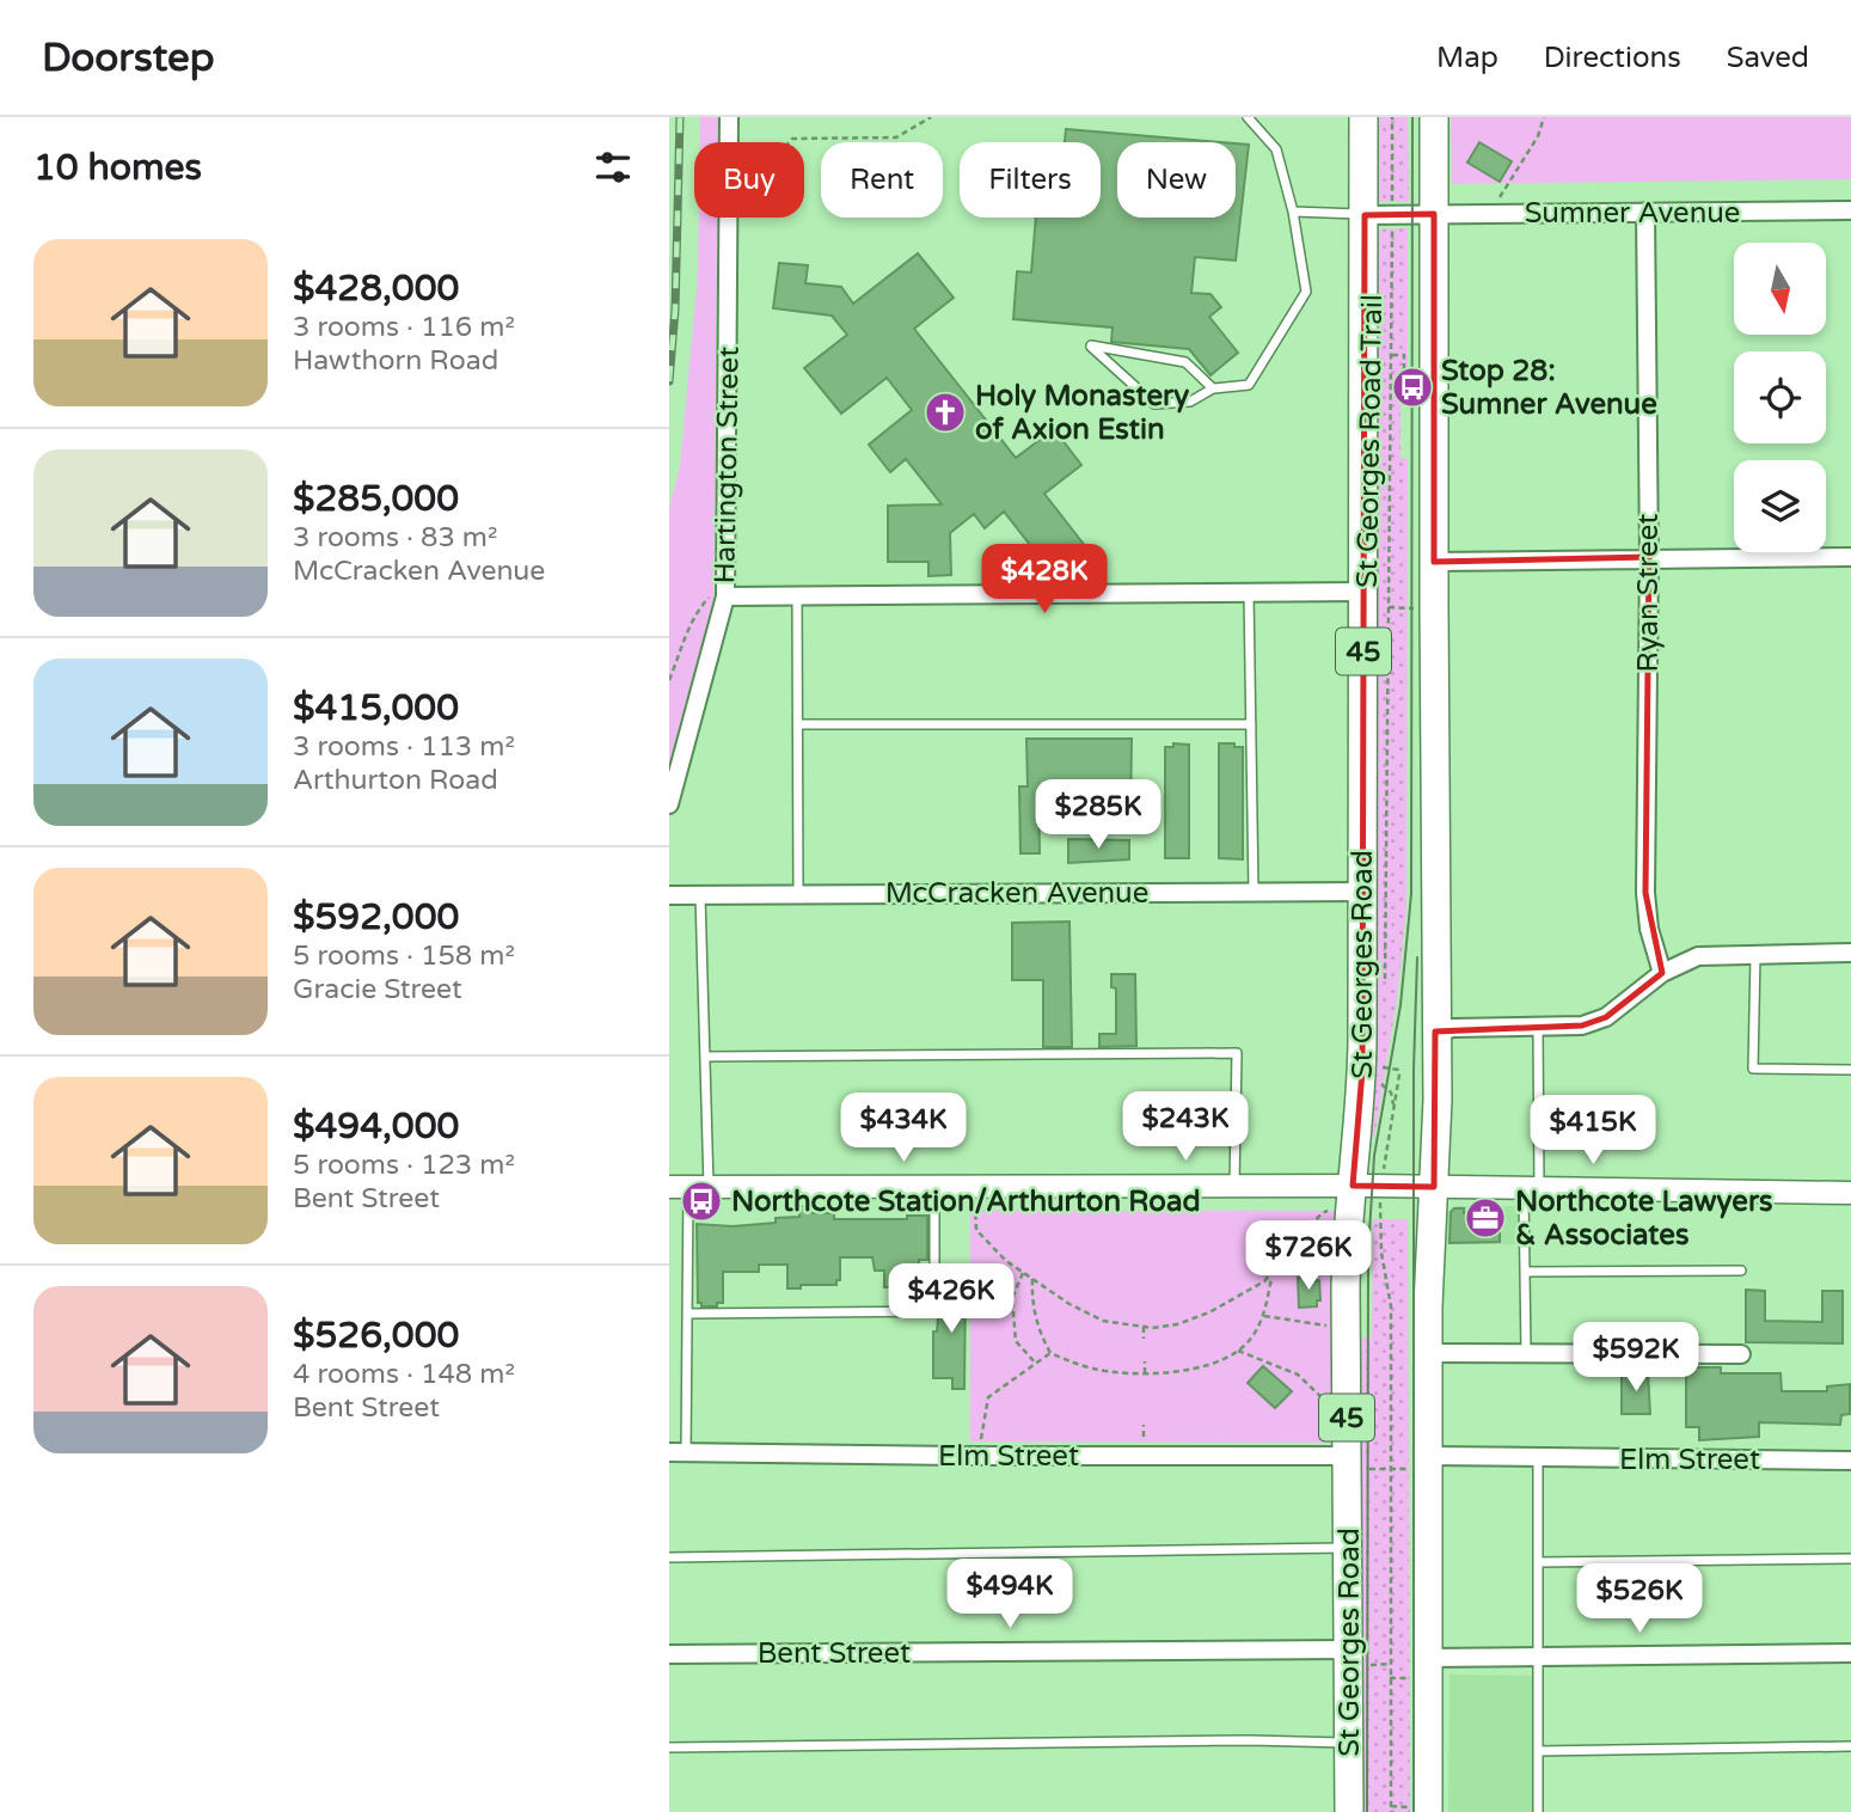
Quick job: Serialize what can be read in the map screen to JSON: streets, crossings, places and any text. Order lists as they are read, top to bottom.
{
  "streets": {
    "highway": ["45", "St Georges Road"],
    "street": [
      "Sumner Avenue",
      "Hartington Street",
      "Ryan Street",
      "McCracken Avenue",
      "Elm Street",
      "Bent Street"
    ],
    "path": ["St Georges Road Trail"]
  },
  "crossings": [
    ["Sumner Avenue", "St Georges Road Trail"],
    ["Sumner Avenue", "Ryan Street"],
    ["Sumner Avenue", "45"],
    ["Sumner Avenue", "St Georges Road"],
    ["St Georges Road Trail", "St Georges Road"],
    ["45", "Elm Street"],
    ["McCracken Avenue", "St Georges Road"],
    ["St Georges Road", "Elm Street"],
    ["St Georges Road", "Bent Street"]
  ],
  "places": {
    "bus stop": ["Stop 28: Sumner Avenue", "Northcote Station/Arthurton Road"],
    "church": ["Holy Monastery of Axion Estin"],
    "office": ["Northcote Lawyers & Associates"]
  },
  "north": "bottom",
  "page": {
    "header": "Doorstep",
    "nav": ["Map", "Directions", "Saved"],
    "heading": "10 homes",
    "chip": [
      "Buy",
      "Rent",
      "Filters",
      "New"
    ],
    "list": [
      {
        "name": "$428,000",
        "note": "3 rooms · 116 m² · Hawthorn Road"
      },
      {
        "name": "$285,000",
        "note": "3 rooms · 83 m² · McCracken Avenue"
      },
      {
        "name": "$415,000",
        "note": "3 rooms · 113 m² · Arthurton Road"
      },
      {
        "name": "$592,000",
        "note": "5 rooms · 158 m² · Gracie Street"
      },
      {
        "name": "$494,000",
        "note": "5 rooms · 123 m² · Bent Street"
      },
      {
        "name": "$526,000",
        "note": "4 rooms · 148 m² · Bent Street"
      }
    ],
    "price": [
      "$428K",
      "$285K",
      "$243K",
      "$434K",
      "$415K",
      "$726K",
      "$426K",
      "$592K",
      "$494K",
      "$526K"
    ]
  }
}
